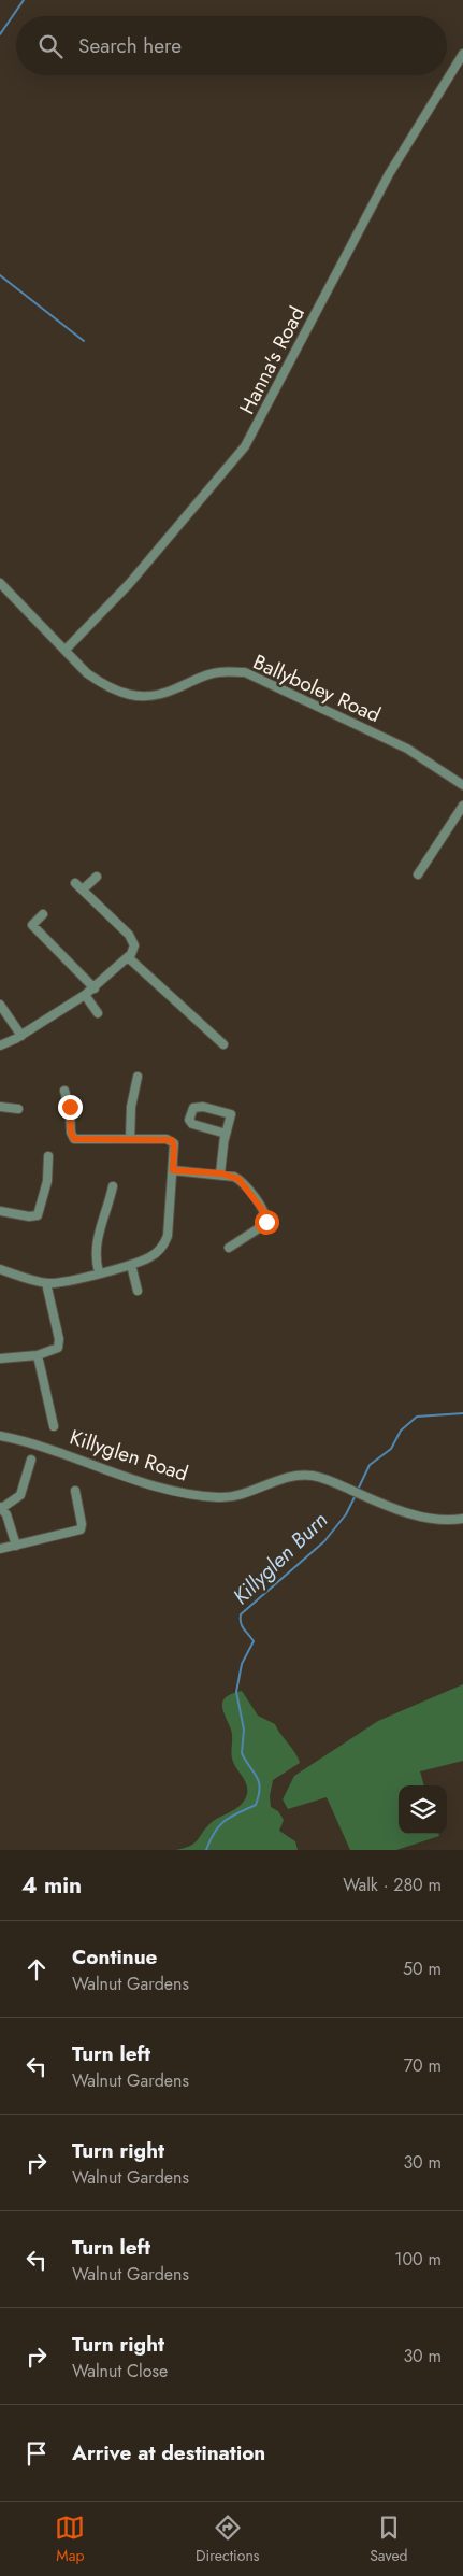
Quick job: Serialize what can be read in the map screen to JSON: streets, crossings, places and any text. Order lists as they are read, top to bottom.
{
  "streets": {
    "street": ["Hanna's Road", "Ballyboley Road", "Killyglen Road"]
  },
  "crossings": [
    ["Hanna's Road", "Ballyboley Road"]
  ],
  "water": ["Killyglen Burn"],
  "page": {
    "search": "Search here",
    "heading": ["4 min", "Walk · 280 m"],
    "list": [
      ["Continue", "Walnut Gardens", "50 m"],
      ["Turn left", "Walnut Gardens", "70 m"],
      ["Turn right", "Walnut Gardens", "30 m"],
      ["Turn left", "Walnut Gardens", "100 m"],
      ["Turn right", "Walnut Close", "30 m"],
      "Arrive at destination"
    ],
    "nav": ["Map", "Directions", "Saved"]
  }
}
